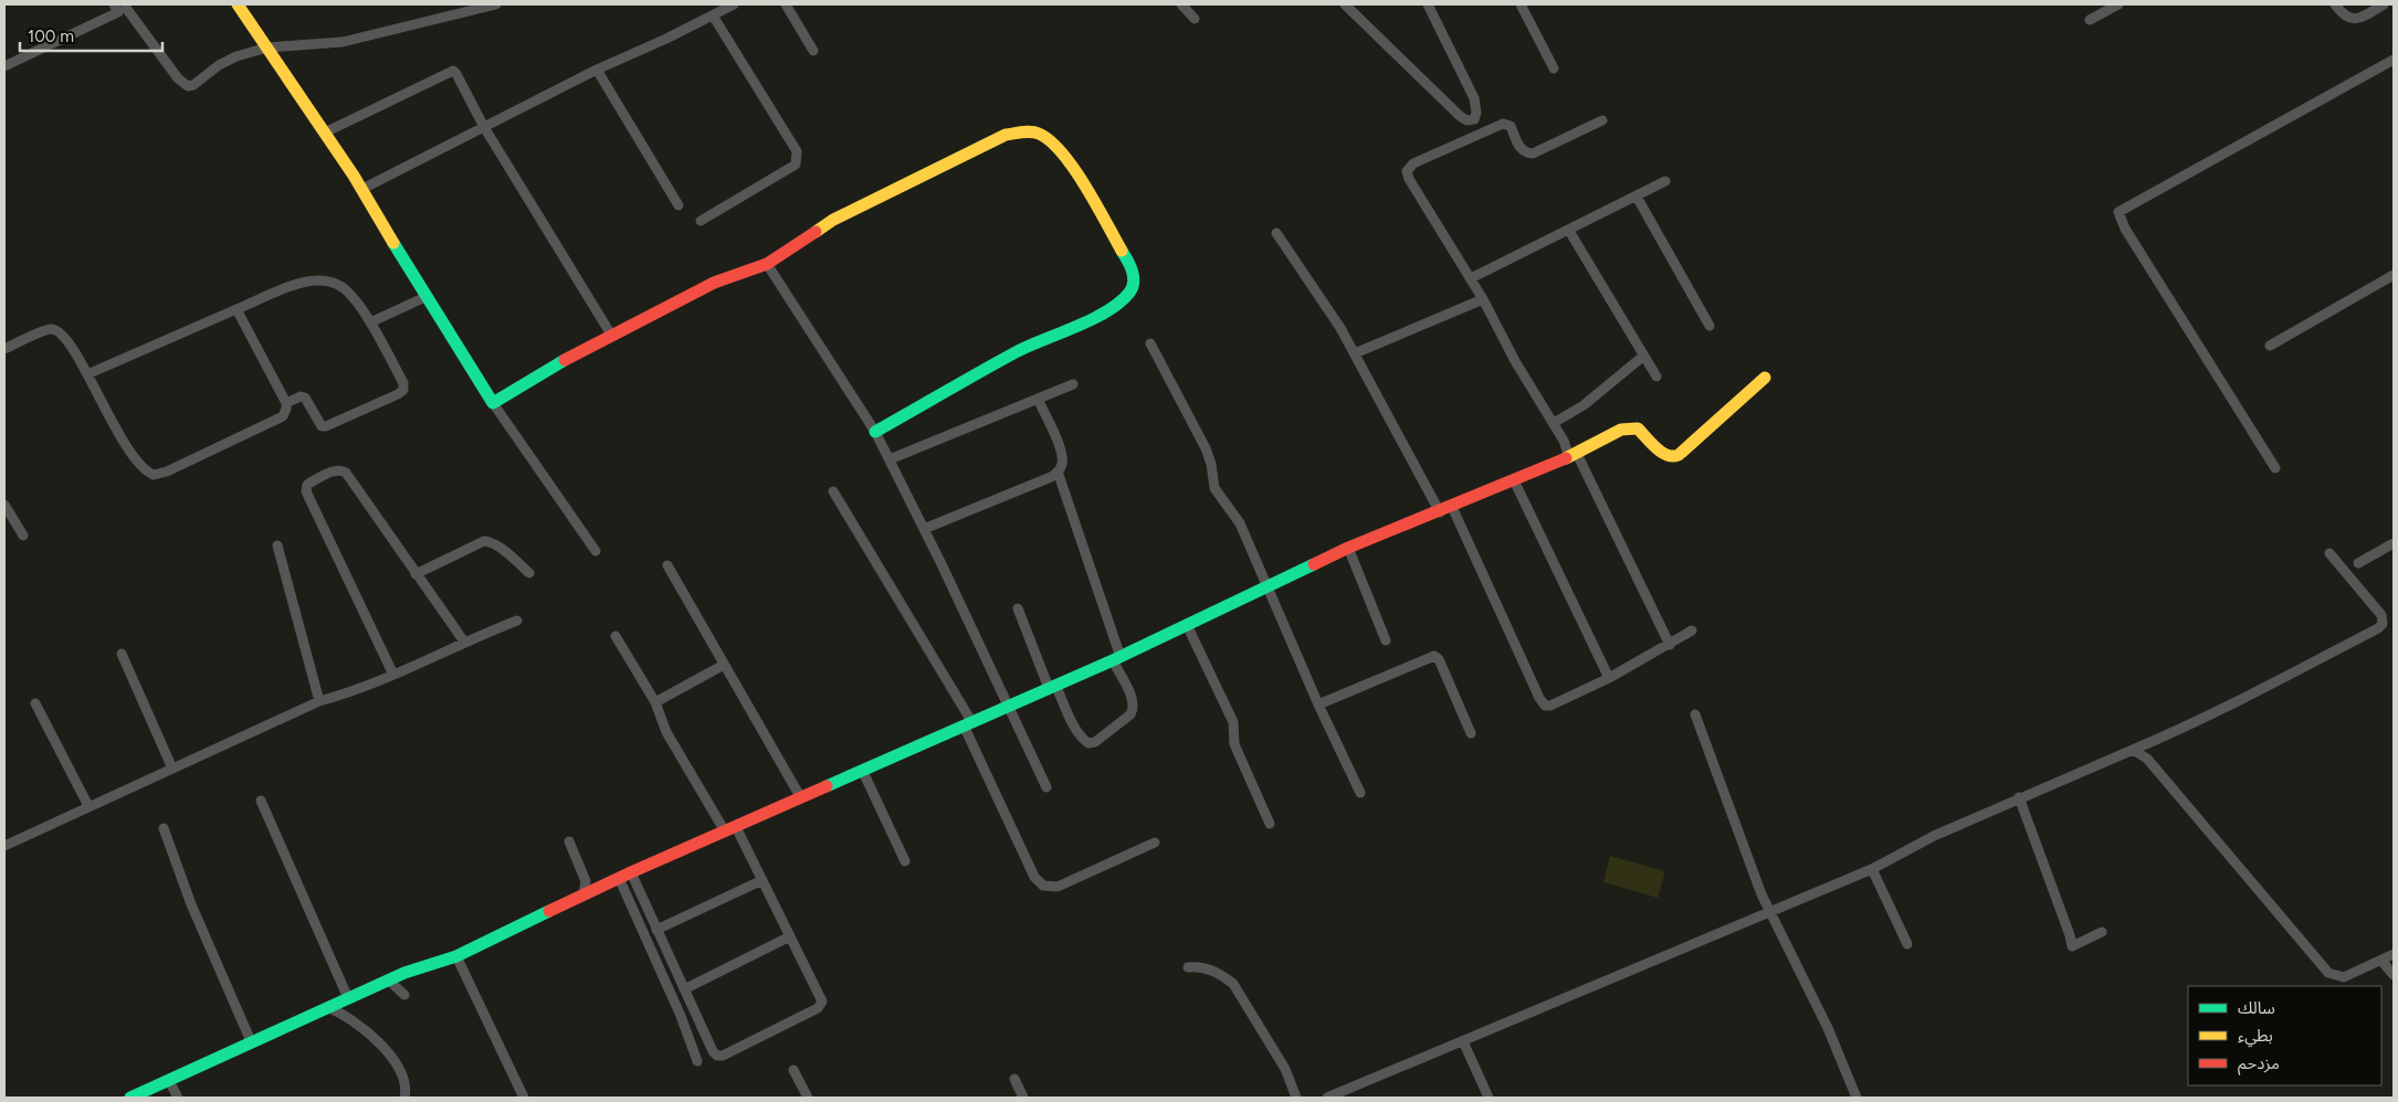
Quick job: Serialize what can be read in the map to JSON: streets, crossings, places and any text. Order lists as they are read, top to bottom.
{
  "legend": ["سالك", "بطيء", "مزدحم"],
  "scale_bar": "100 m"
}
